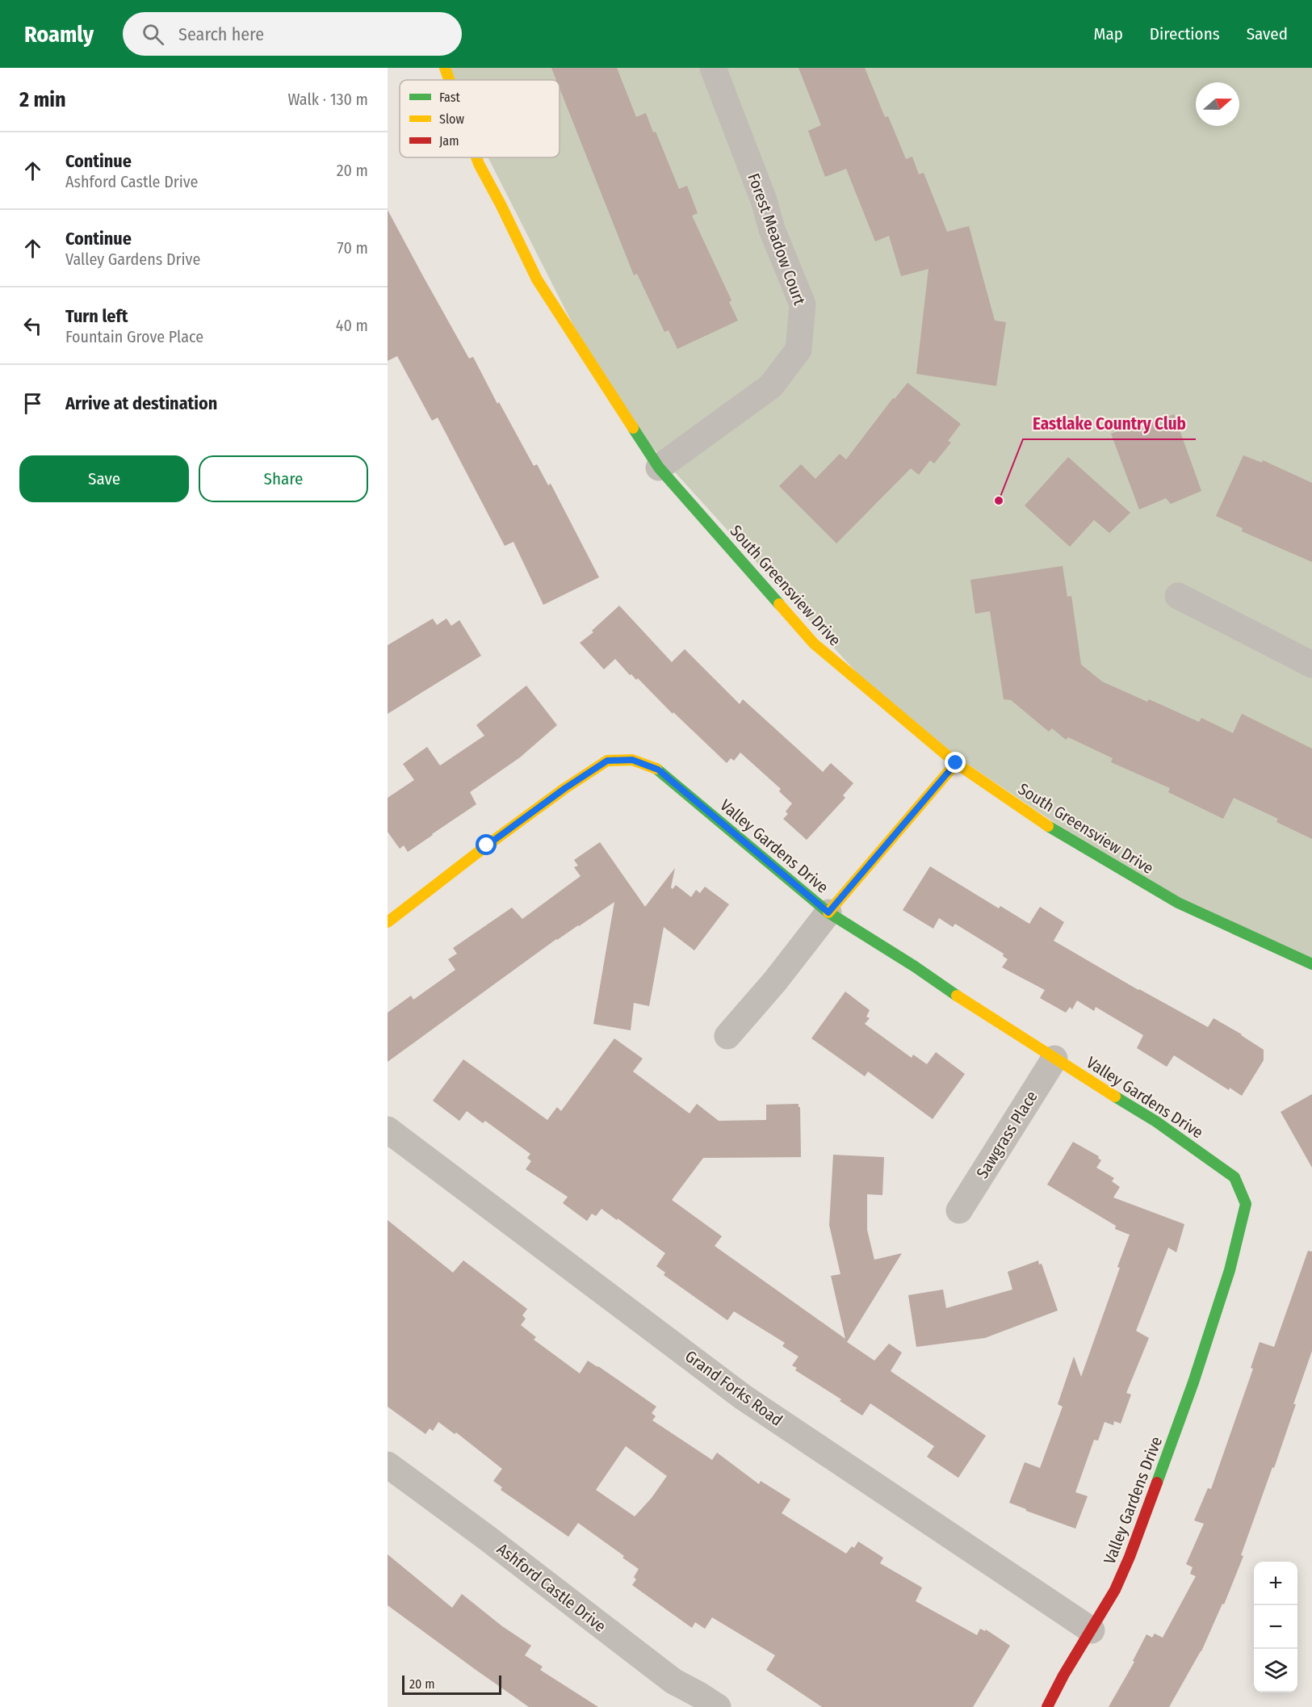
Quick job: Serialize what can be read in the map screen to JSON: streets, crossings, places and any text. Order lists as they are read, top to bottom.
{
  "streets": {
    "street": [
      "Forest Meadow Court",
      "South Greensview Drive",
      "Valley Gardens Drive",
      "Sawgrass Place",
      "Grand Forks Road",
      "Ashford Castle Drive"
    ]
  },
  "crossings": [
    ["Forest Meadow Court", "South Greensview Drive"],
    ["Valley Gardens Drive", "Sawgrass Place"],
    ["Valley Gardens Drive", "Grand Forks Road"]
  ],
  "places": ["Eastlake Country Club"],
  "legend": ["Fast", "Slow", "Jam"],
  "scale_bar": "20 m",
  "north": "right",
  "page": {
    "header": "Roamly",
    "search": "Search here",
    "nav": ["Map", "Directions", "Saved"],
    "heading": ["2 min", "Walk · 130 m"],
    "list": [
      ["Continue", "Ashford Castle Drive", "20 m"],
      ["Continue", "Valley Gardens Drive", "70 m"],
      ["Turn left", "Fountain Grove Place", "40 m"],
      "Arrive at destination"
    ],
    "buttons": ["Save", "Share"],
    "map_buttons": ["+", "−"],
    "scale": "20 m"
  }
}
